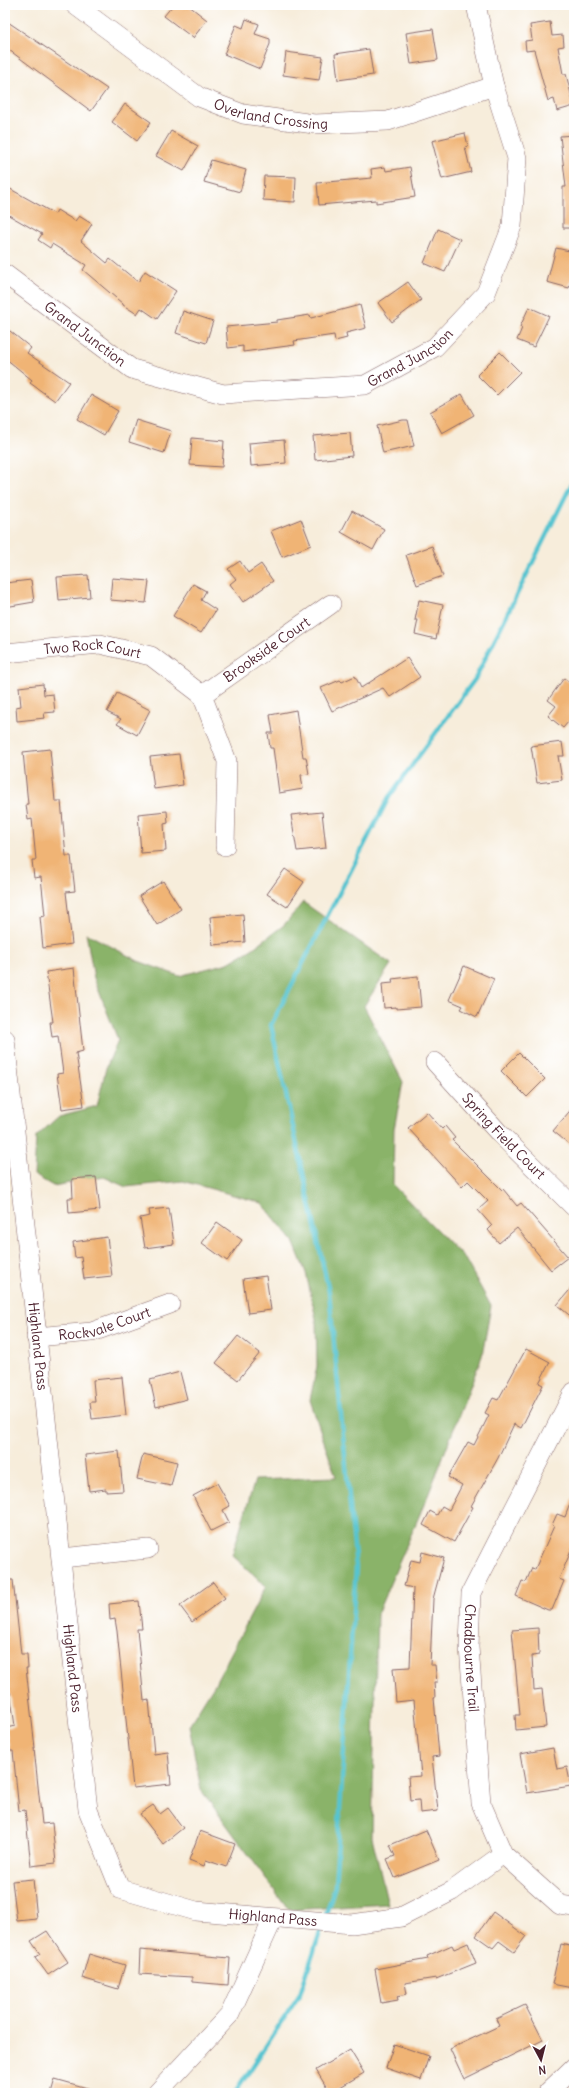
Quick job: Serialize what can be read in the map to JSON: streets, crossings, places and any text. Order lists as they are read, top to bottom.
{
  "streets": {
    "street": [
      "Overland Crossing",
      "Grand Junction",
      "Brookside Court",
      "Two Rock Court",
      "Spring Field Court",
      "Rockvale Court",
      "Highland Pass",
      "Chadbourne Trail"
    ]
  },
  "crossings": [
    ["Overland Crossing", "Grand Junction"],
    ["Brookside Court", "Two Rock Court"],
    ["Rockvale Court", "Highland Pass"],
    ["Highland Pass", "Chadbourne Trail"]
  ],
  "north": "bottom"
}
